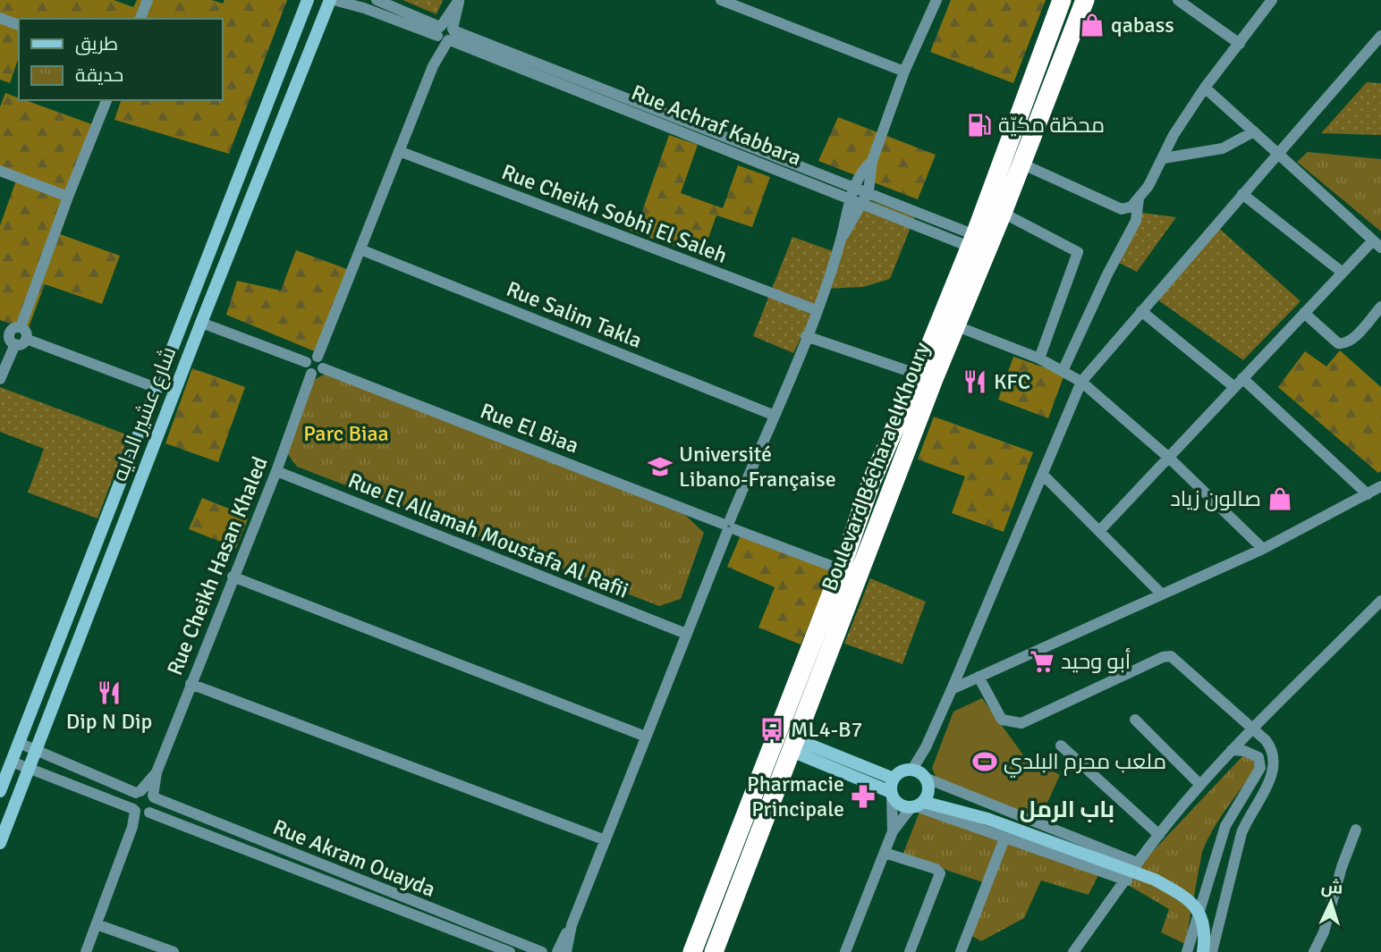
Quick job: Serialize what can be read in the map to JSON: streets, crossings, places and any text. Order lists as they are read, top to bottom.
{
  "streets": {
    "highway": ["Boulevard Béchara el Khoury"],
    "street": [
      "Rue Achraf Kabbara",
      "Rue Cheikh Sobhi El Saleh",
      "Rue Salim Takla",
      "شارع عشير الدايه",
      "Rue El Biaa",
      "Rue El Allamah Moustafa Al Rafii",
      "Rue Cheikh Hasan Khaled",
      "Rue Akram Ouayda"
    ]
  },
  "crossings": [
    ["Rue Achraf Kabbara", "شارع عشير الدايه"],
    ["Rue Achraf Kabbara", "Boulevard Béchara el Khoury"],
    ["شارع عشير الدايه", "Rue Akram Ouayda"],
    ["Rue El Biaa", "Boulevard Béchara el Khoury"],
    ["Rue El Biaa", "Rue Cheikh Hasan Khaled"],
    ["Rue El Allamah Moustafa Al Rafii", "Rue Cheikh Hasan Khaled"],
    ["Rue Cheikh Hasan Khaled", "Rue Akram Ouayda"]
  ],
  "districts": ["باب الرمل"],
  "parks": ["Parc Biaa"],
  "places": {
    "shop": ["qabass", "صالون زياد"],
    "fuel station": ["محطّة مكيّة"],
    "restaurant": ["KFC", "Dip N Dip"],
    "school or university": ["Université Libano-Française"],
    "supermarket": ["أبو وحيد"],
    "bus stop": ["ML4-B7"],
    "sports": ["ملعب محرم البلدي"],
    "pharmacy": ["Pharmacie Principale"]
  },
  "legend": ["طريق", "حديقة"],
  "north": "top"
}
